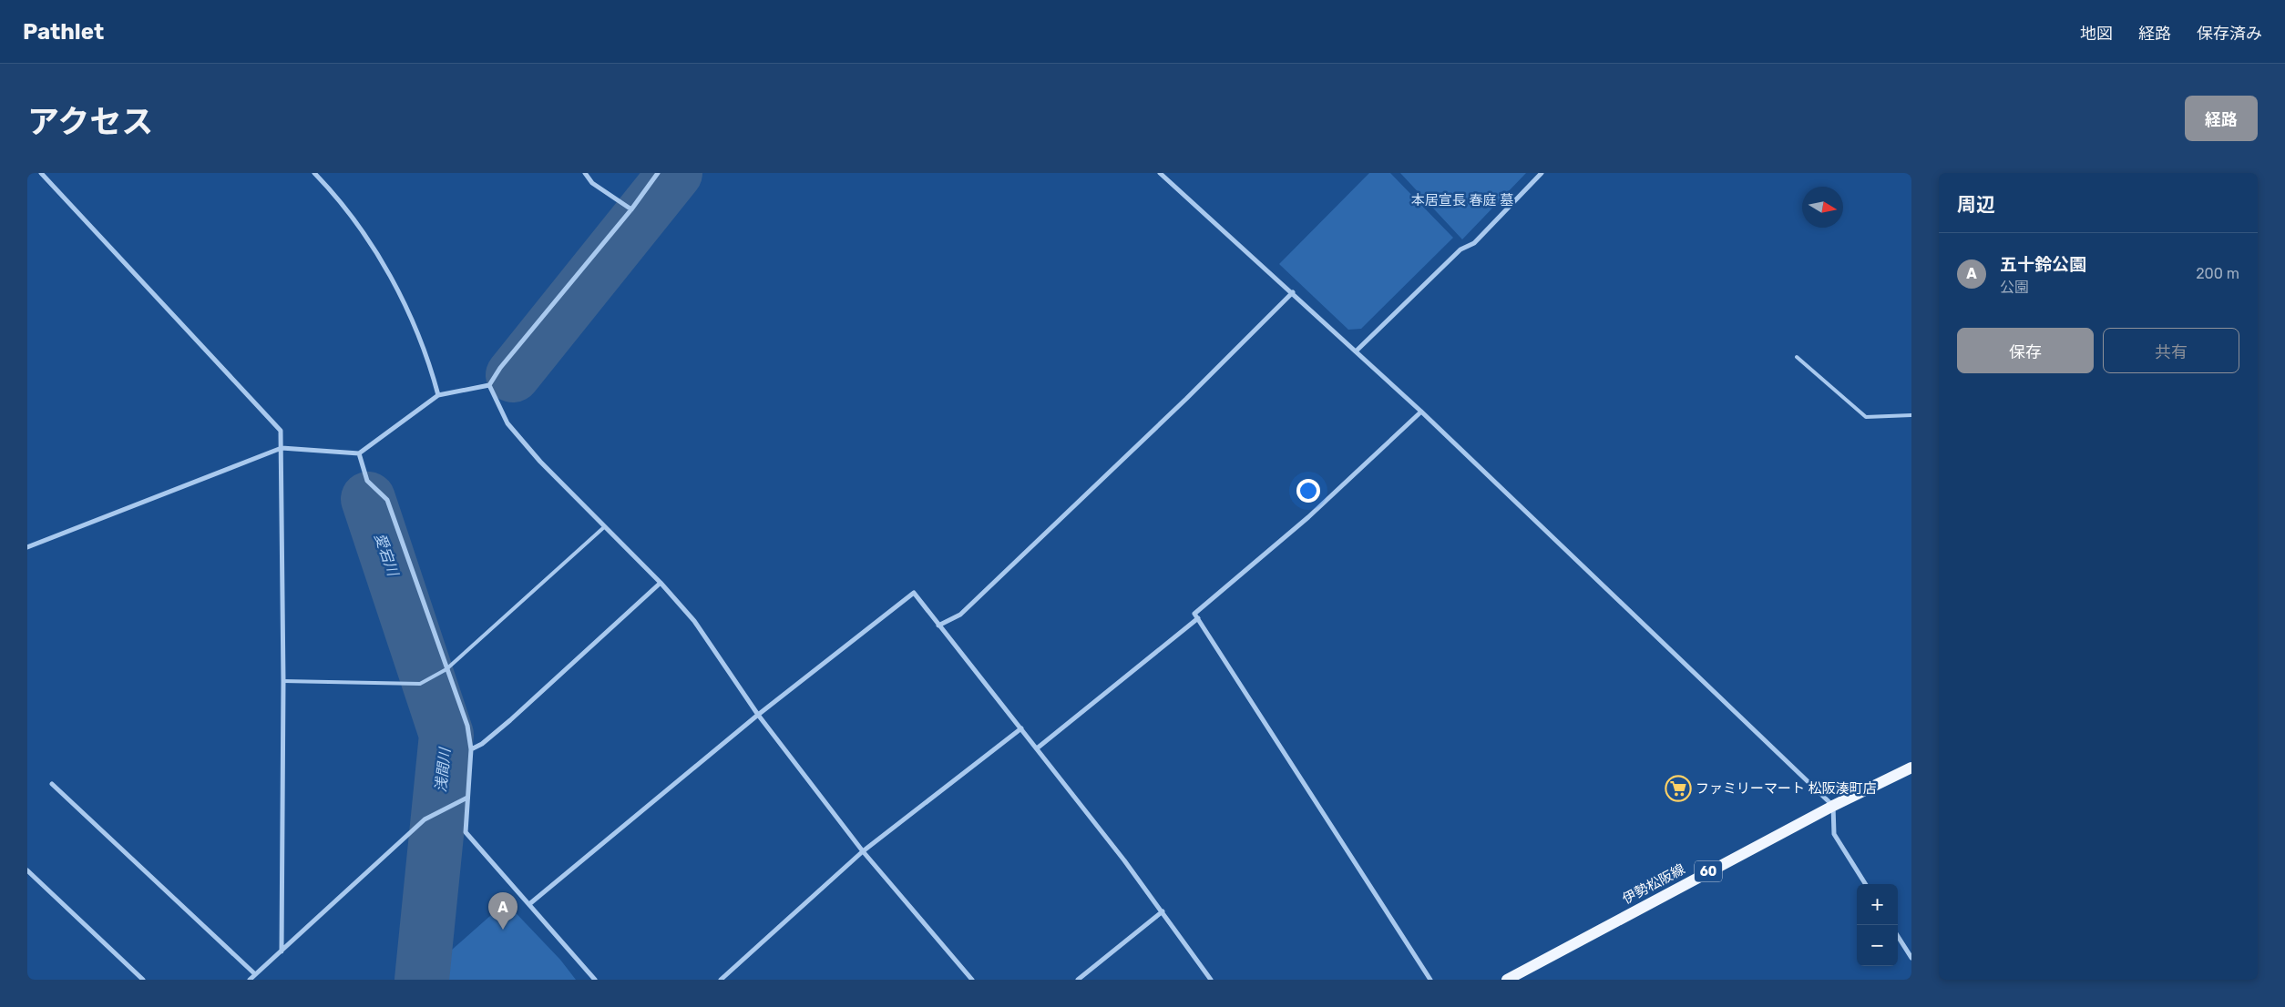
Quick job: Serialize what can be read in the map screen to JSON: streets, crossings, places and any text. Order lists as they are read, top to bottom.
{
  "streets": {
    "main road": ["60", "伊勢松阪線"]
  },
  "water": ["愛宕川", "浅間川"],
  "parks": ["本居宣長 春庭 墓"],
  "places": {
    "supermarket": ["ファミリーマート 松阪湊町店"]
  },
  "north": "right",
  "page": {
    "header": "Pathlet",
    "nav": ["地図", "経路", "保存済み"],
    "title": "アクセス",
    "buttons": [
      "経路",
      ["保存", "共有"]
    ],
    "heading": "周辺",
    "list": [
      {
        "mark": "A",
        "name": "五十鈴公園",
        "note": "公園",
        "value": "200 m"
      }
    ],
    "map_buttons": ["+", "−"],
    "pins": "A"
  }
}
